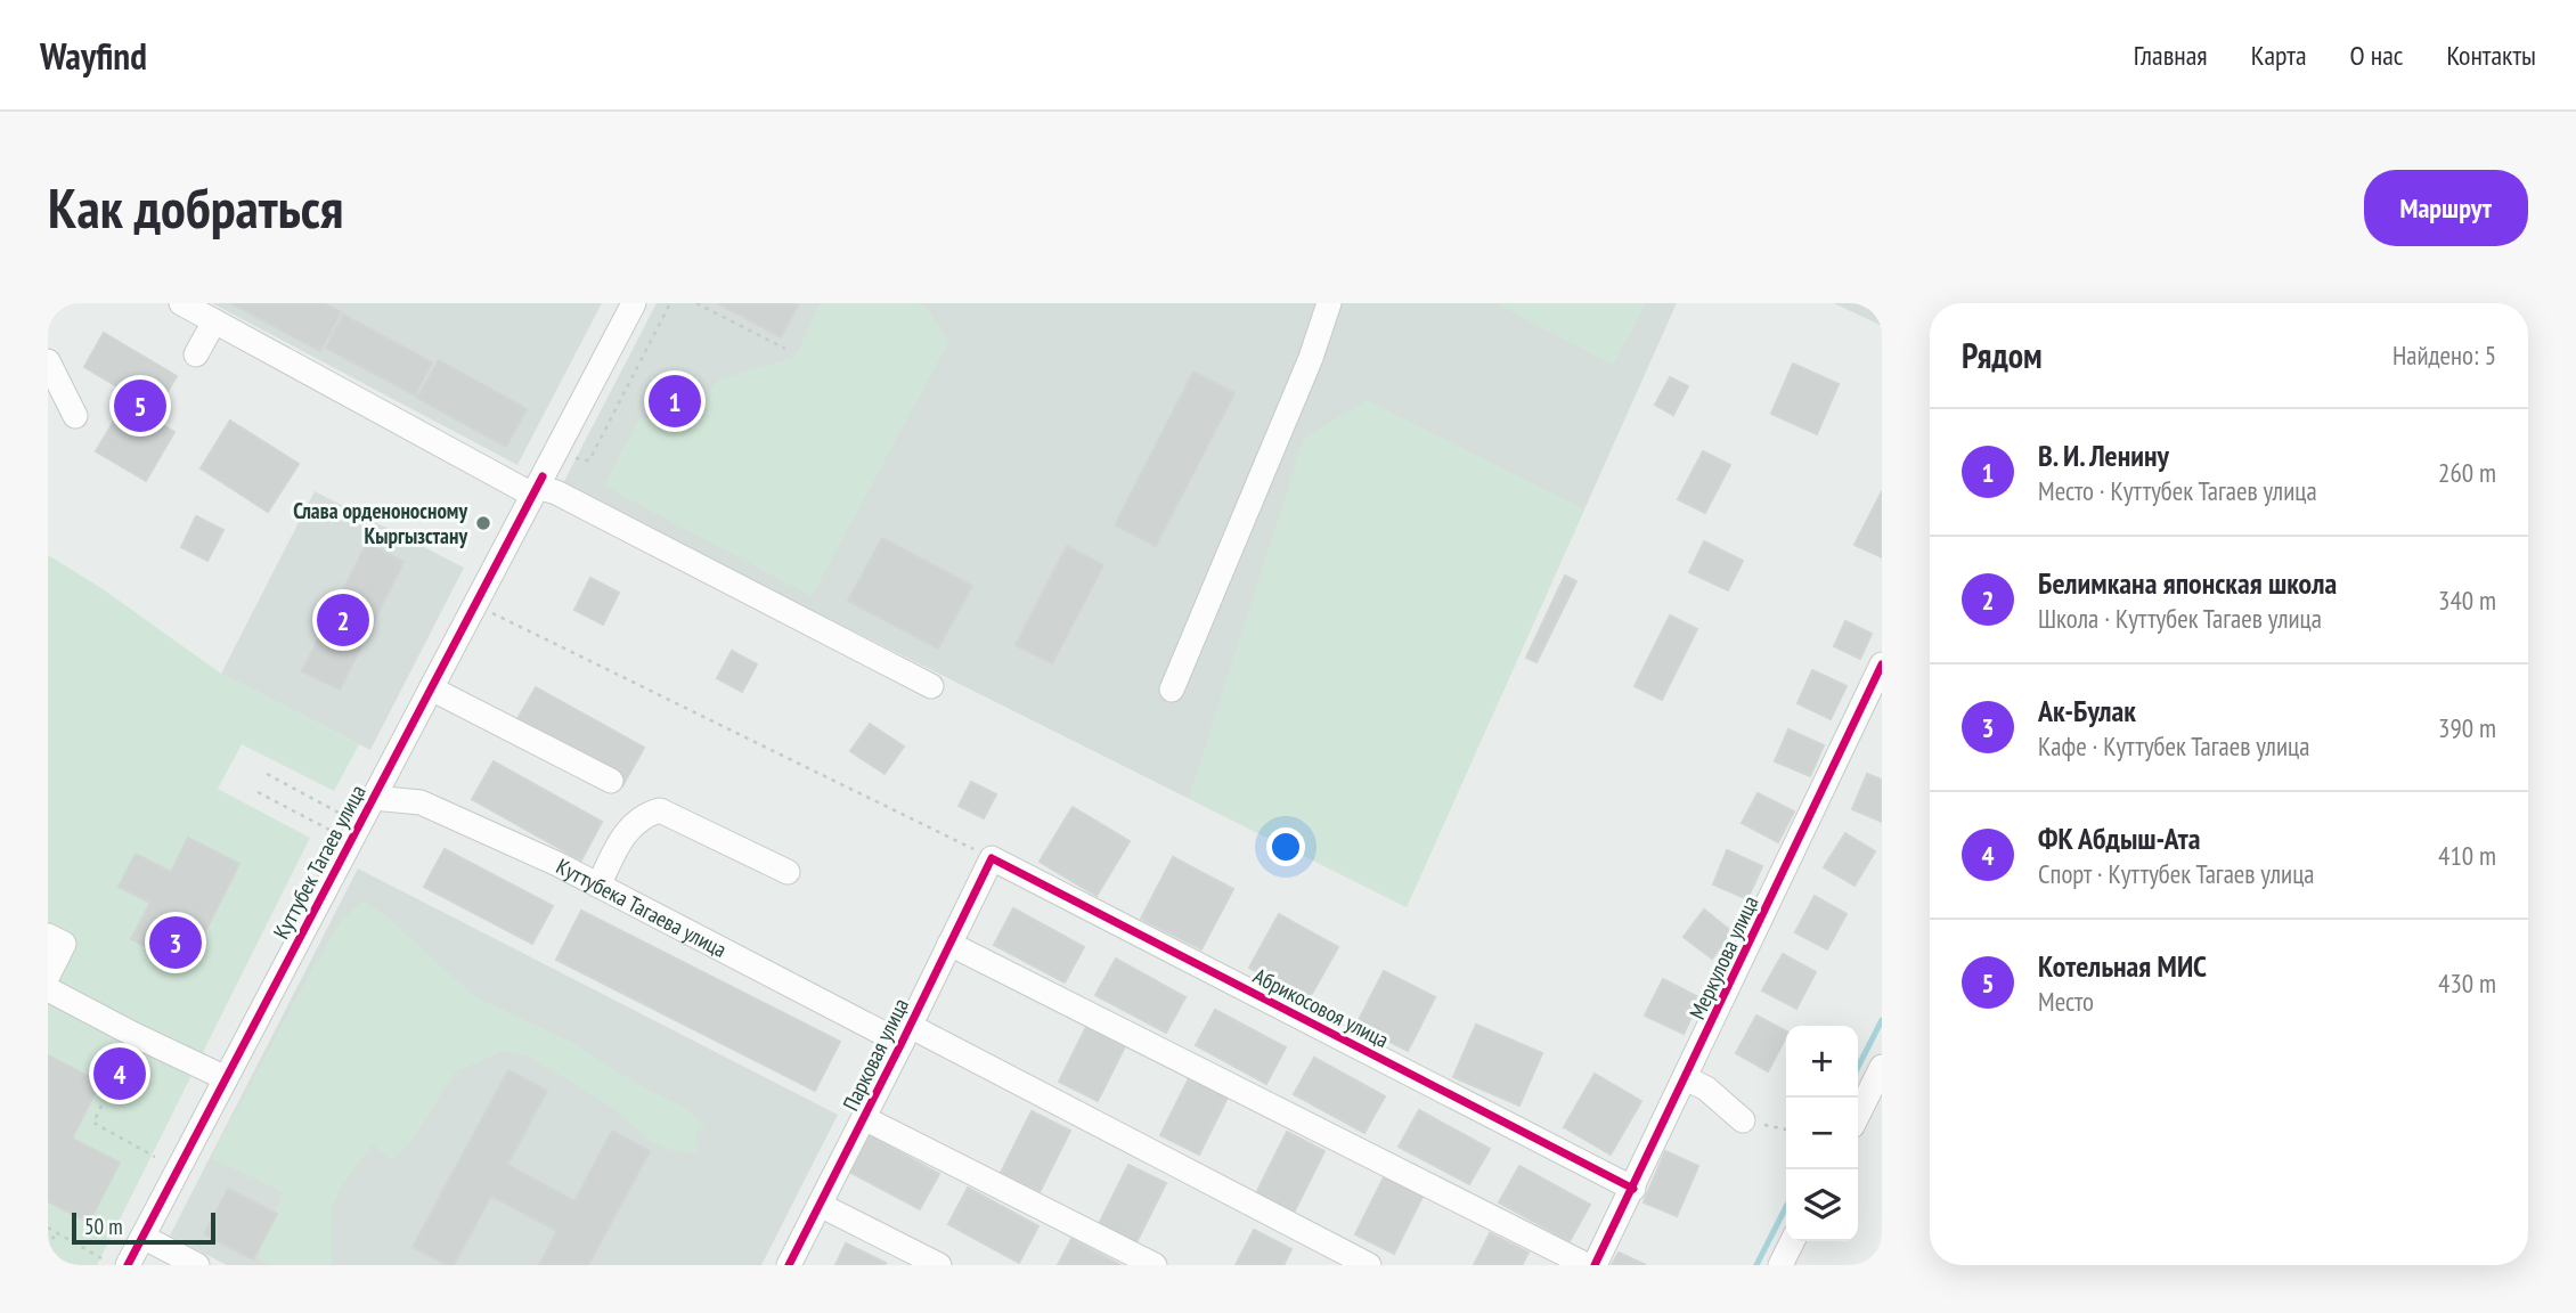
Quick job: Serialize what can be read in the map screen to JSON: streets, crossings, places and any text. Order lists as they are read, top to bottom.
{
  "streets": {
    "street": [
      "Куттубек Тагаев улица",
      "Куттубека Тагаева улица",
      "Меркулова улица",
      "Абрикосовоя улица",
      "Парковая улица"
    ]
  },
  "crossings": [
    ["Куттубек Тагаев улица", "Куттубека Тагаева улица"],
    ["Куттубека Тагаева улица", "Парковая улица"],
    ["Меркулова улица", "Абрикосовоя улица"],
    ["Абрикосовоя улица", "Парковая улица"]
  ],
  "places": ["Слава орденоносному Кыргызстану"],
  "scale_bar": "50 m",
  "page": {
    "header": "Wayfind",
    "nav": [
      "Главная",
      "Карта",
      "О нас",
      "Контакты"
    ],
    "buttons": "Маршрут",
    "title": "Как добраться",
    "heading": ["Рядом", "Найдено: 5"],
    "pins": [
      "1",
      "5",
      "2",
      "3",
      "4"
    ],
    "list": [
      {
        "mark": "1",
        "name": "В. И. Ленину",
        "note": "Место · Куттубек Тагаев улица",
        "value": "260 m"
      },
      {
        "mark": "2",
        "name": "Белимкана японская школа",
        "note": "Школа · Куттубек Тагаев улица",
        "value": "340 m"
      },
      {
        "mark": "3",
        "name": "Ак-Булак",
        "note": "Кафе · Куттубек Тагаев улица",
        "value": "390 m"
      },
      {
        "mark": "4",
        "name": "ФК Абдыш-Ата",
        "note": "Спорт · Куттубек Тагаев улица",
        "value": "410 m"
      },
      {
        "mark": "5",
        "name": "Котельная МИС",
        "note": "Место",
        "value": "430 m"
      }
    ],
    "map_buttons": ["+", "−"],
    "scale": "50 m"
  }
}
